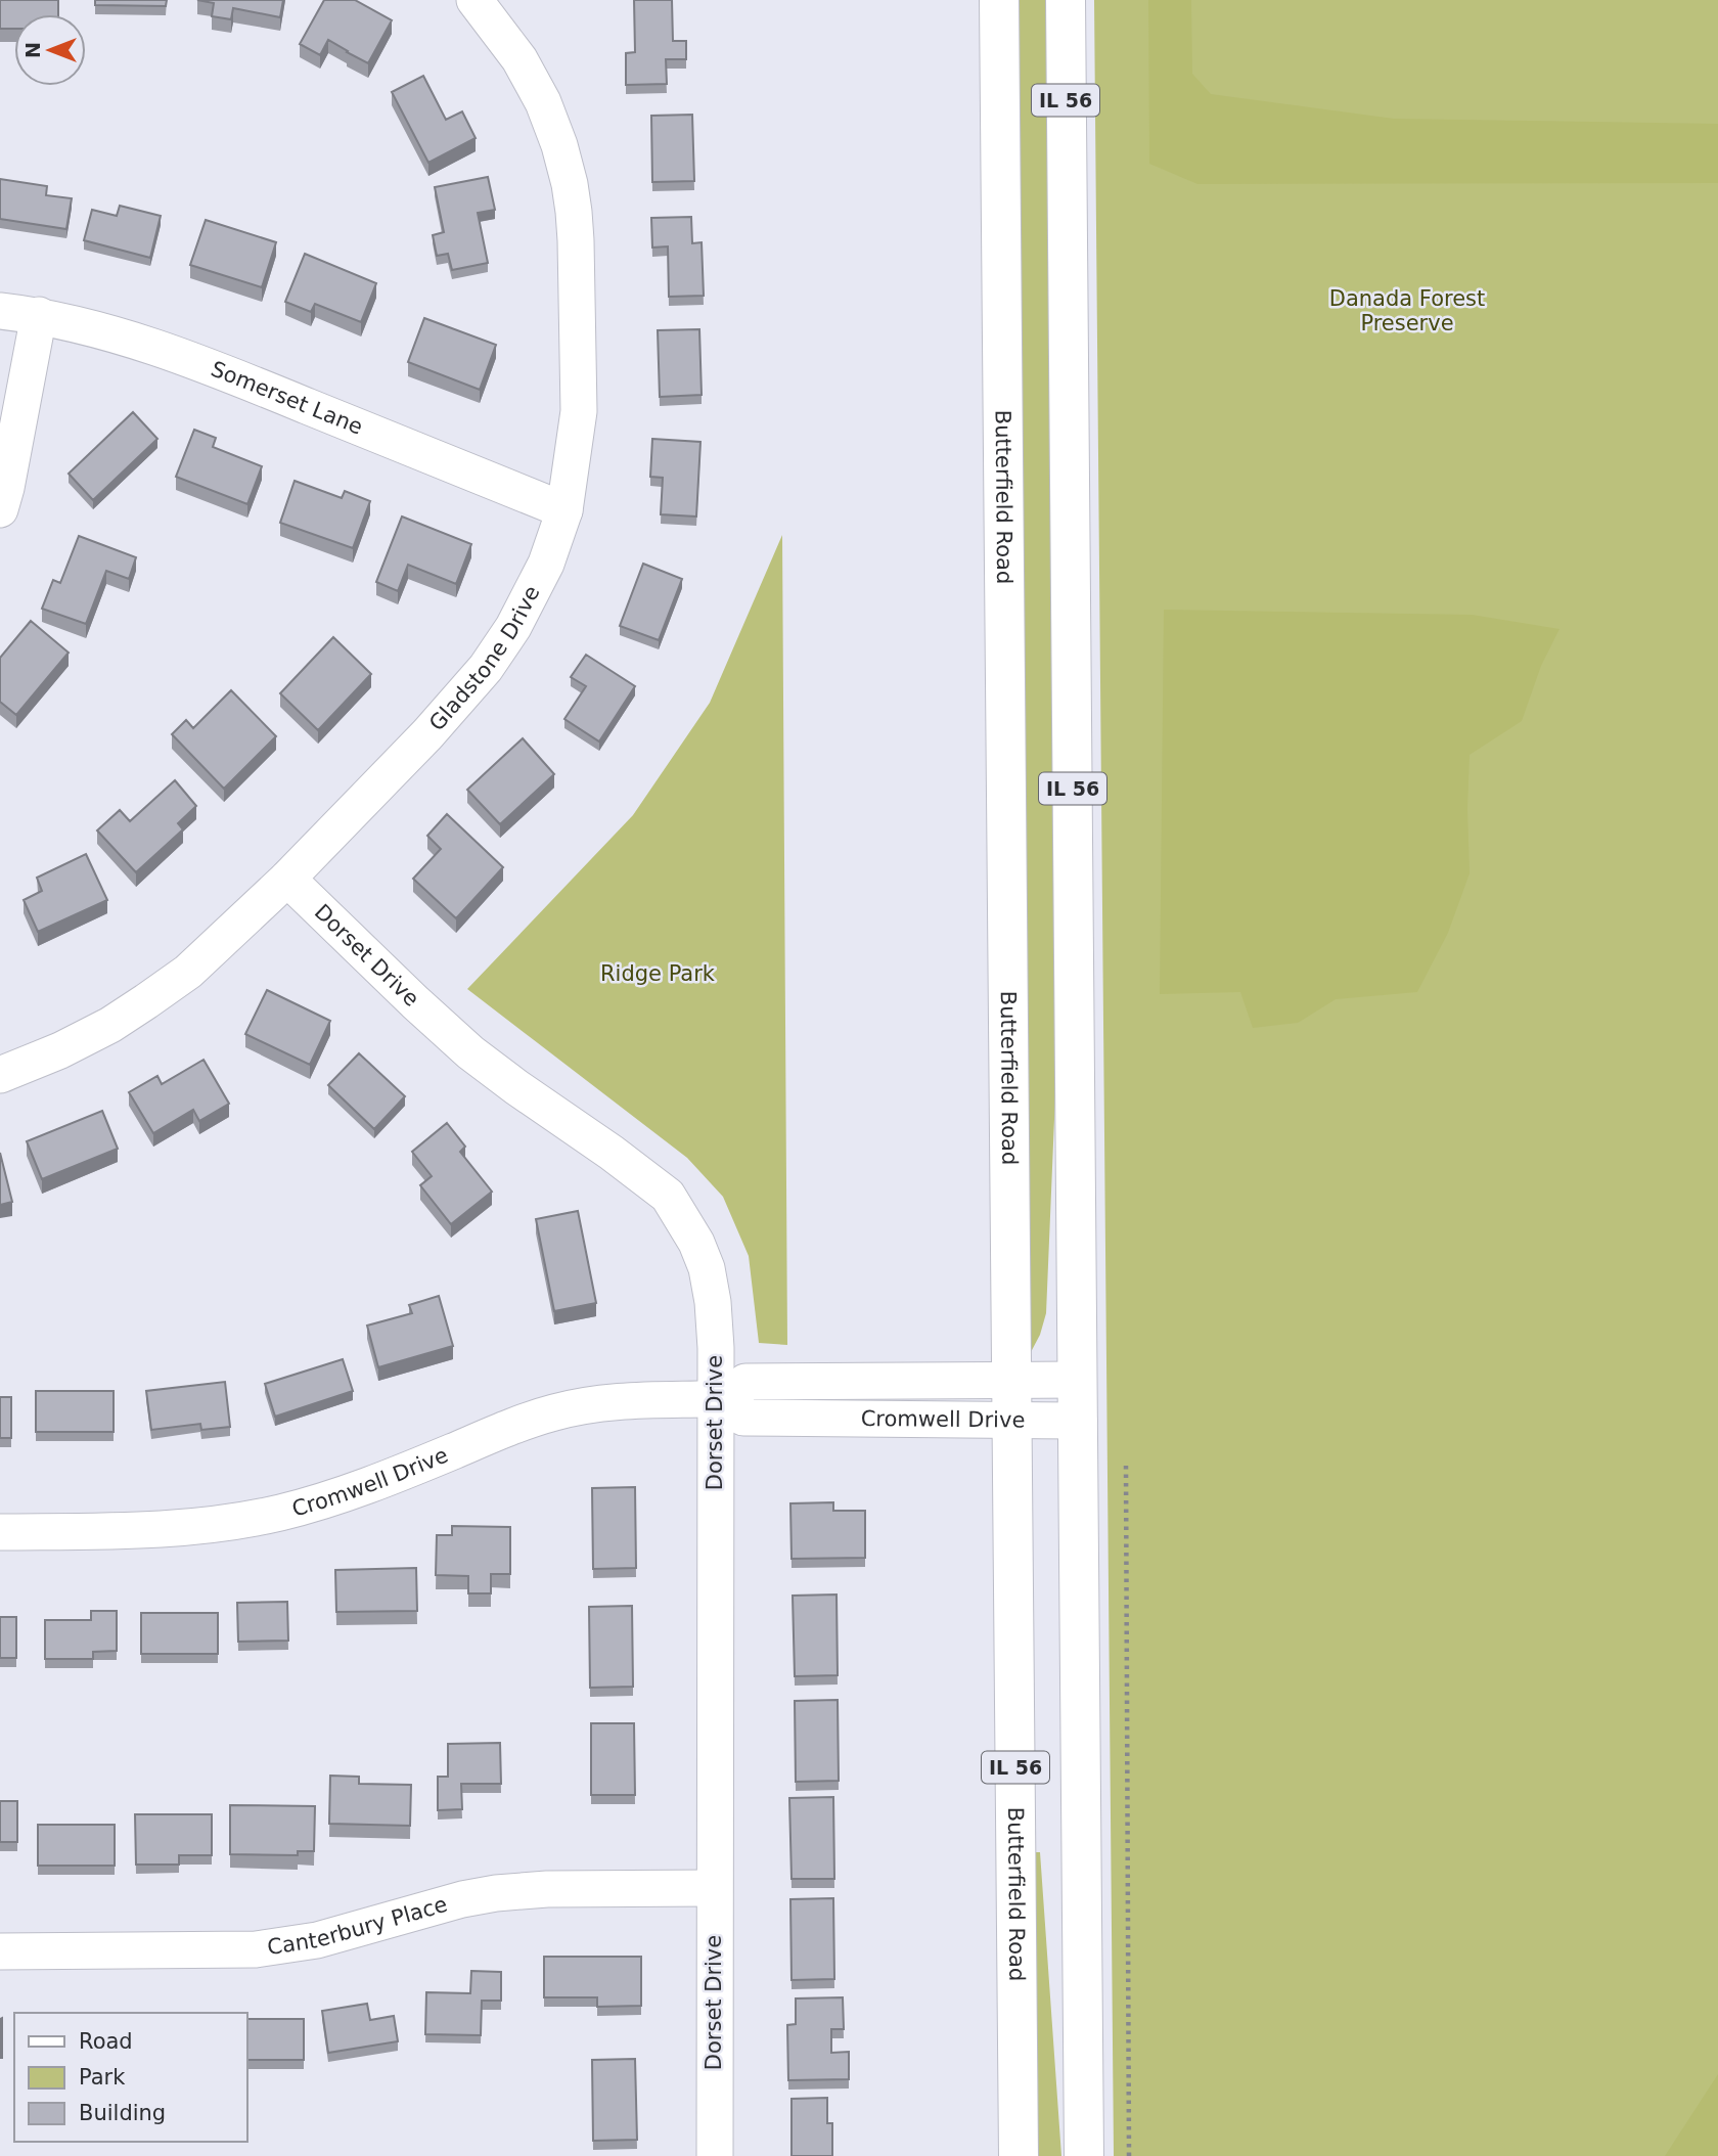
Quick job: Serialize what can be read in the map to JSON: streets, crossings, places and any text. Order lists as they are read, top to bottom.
{
  "streets": {
    "main road": ["IL 56", "Butterfield Road"],
    "street": [
      "Somerset Lane",
      "Gladstone Drive",
      "Dorset Drive",
      "Cromwell Drive",
      "Canterbury Place"
    ]
  },
  "crossings": [
    ["IL 56", "Cromwell Drive"],
    ["Somerset Lane", "Gladstone Drive"],
    ["Butterfield Road", "Cromwell Drive"],
    ["Gladstone Drive", "Dorset Drive"],
    ["Dorset Drive", "Cromwell Drive"],
    ["Dorset Drive", "Canterbury Place"]
  ],
  "parks": ["Danada Forest Preserve", "Ridge Park"],
  "legend": ["Road", "Park", "Building"],
  "north": "left"
}
